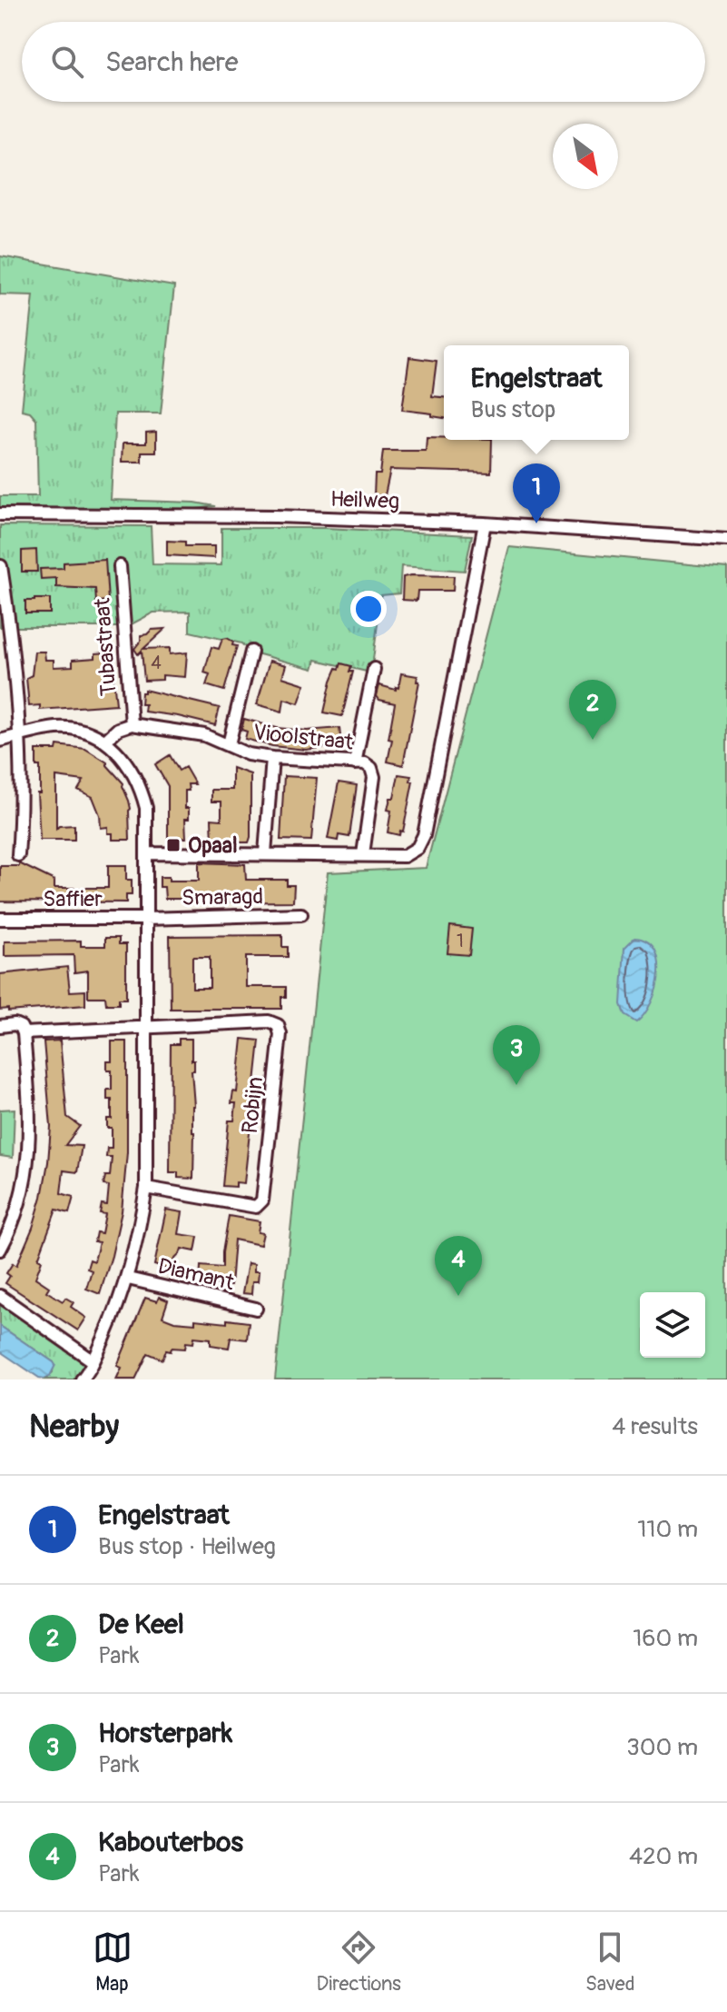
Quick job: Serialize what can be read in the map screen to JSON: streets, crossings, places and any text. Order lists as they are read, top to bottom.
{
  "streets": {
    "street": [
      "Heilweg",
      "Tubastraat",
      "Vioolstraat",
      "Smaragd",
      "Saffier",
      "Robijn",
      "Diamant"
    ]
  },
  "crossings": [
    ["Tubastraat", "Vioolstraat"],
    ["Smaragd", "Saffier"]
  ],
  "places": {
    "transit": ["Opaal"]
  },
  "house_numbers": ["4", "1"],
  "north": "bottom right",
  "page": {
    "search": "Search here",
    "popup": ["Engelstraat", "Bus stop"],
    "pins": [
      "1",
      "2",
      "3",
      "4"
    ],
    "heading": ["Nearby", "4 results"],
    "list": [
      {
        "mark": "1",
        "name": "Engelstraat",
        "note": "Bus stop · Heilweg",
        "value": "110 m"
      },
      {
        "mark": "2",
        "name": "De Keel",
        "note": "Park",
        "value": "160 m"
      },
      {
        "mark": "3",
        "name": "Horsterpark",
        "note": "Park",
        "value": "300 m"
      },
      {
        "mark": "4",
        "name": "Kabouterbos",
        "note": "Park",
        "value": "420 m"
      }
    ],
    "nav": ["Map", "Directions", "Saved"]
  }
}
